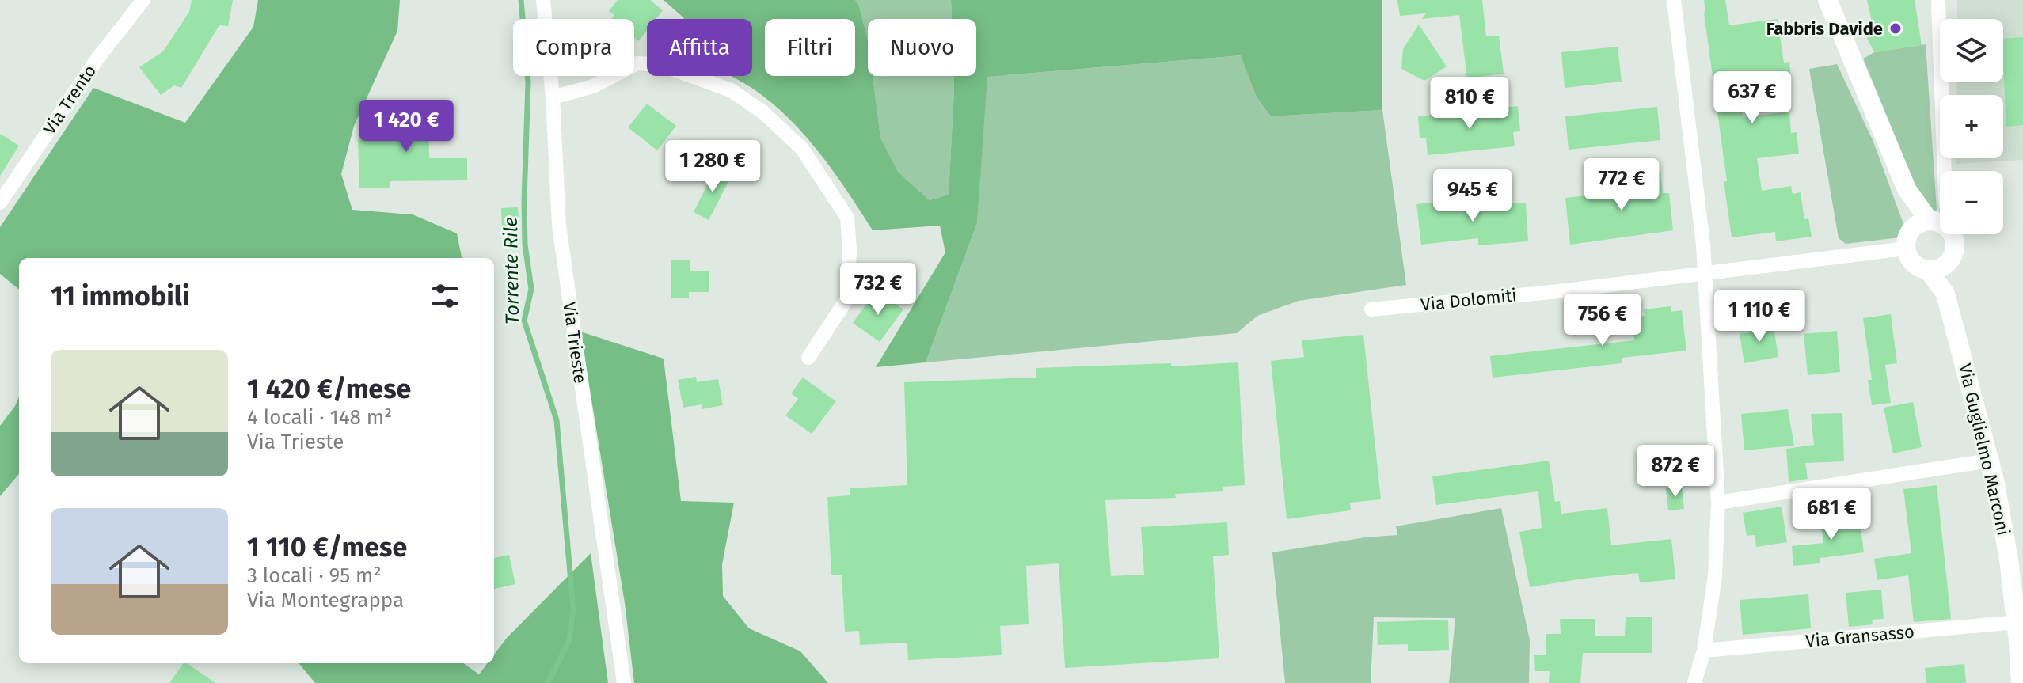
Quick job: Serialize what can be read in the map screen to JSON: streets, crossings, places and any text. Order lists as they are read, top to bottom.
{
  "streets": {
    "street": [
      "Via Trento",
      "Via Dolomiti",
      "Via Trieste",
      "Via Guglielmo Marconi",
      "Via Gransasso"
    ]
  },
  "crossings": [
    ["Via Dolomiti", "Via Guglielmo Marconi"],
    ["Via Guglielmo Marconi", "Via Gransasso"]
  ],
  "water": ["Torrente Rile"],
  "places": ["Fabbris Davide"],
  "page": {
    "map_buttons": ["+", "−"],
    "chip": [
      "Compra",
      "Affitta",
      "Filtri",
      "Nuovo"
    ],
    "price": [
      "637 €",
      "810 €",
      "1 420 €",
      "1 280 €",
      "772 €",
      "945 €",
      "732 €",
      "1 110 €",
      "756 €",
      "872 €",
      "681 €"
    ],
    "heading": "11 immobili",
    "list": [
      {
        "name": "1 420 €/mese",
        "note": "4 locali · 148 m² · Via Trieste"
      },
      {
        "name": "1 110 €/mese",
        "note": "3 locali · 95 m² · Via Montegrappa"
      }
    ]
  }
}
